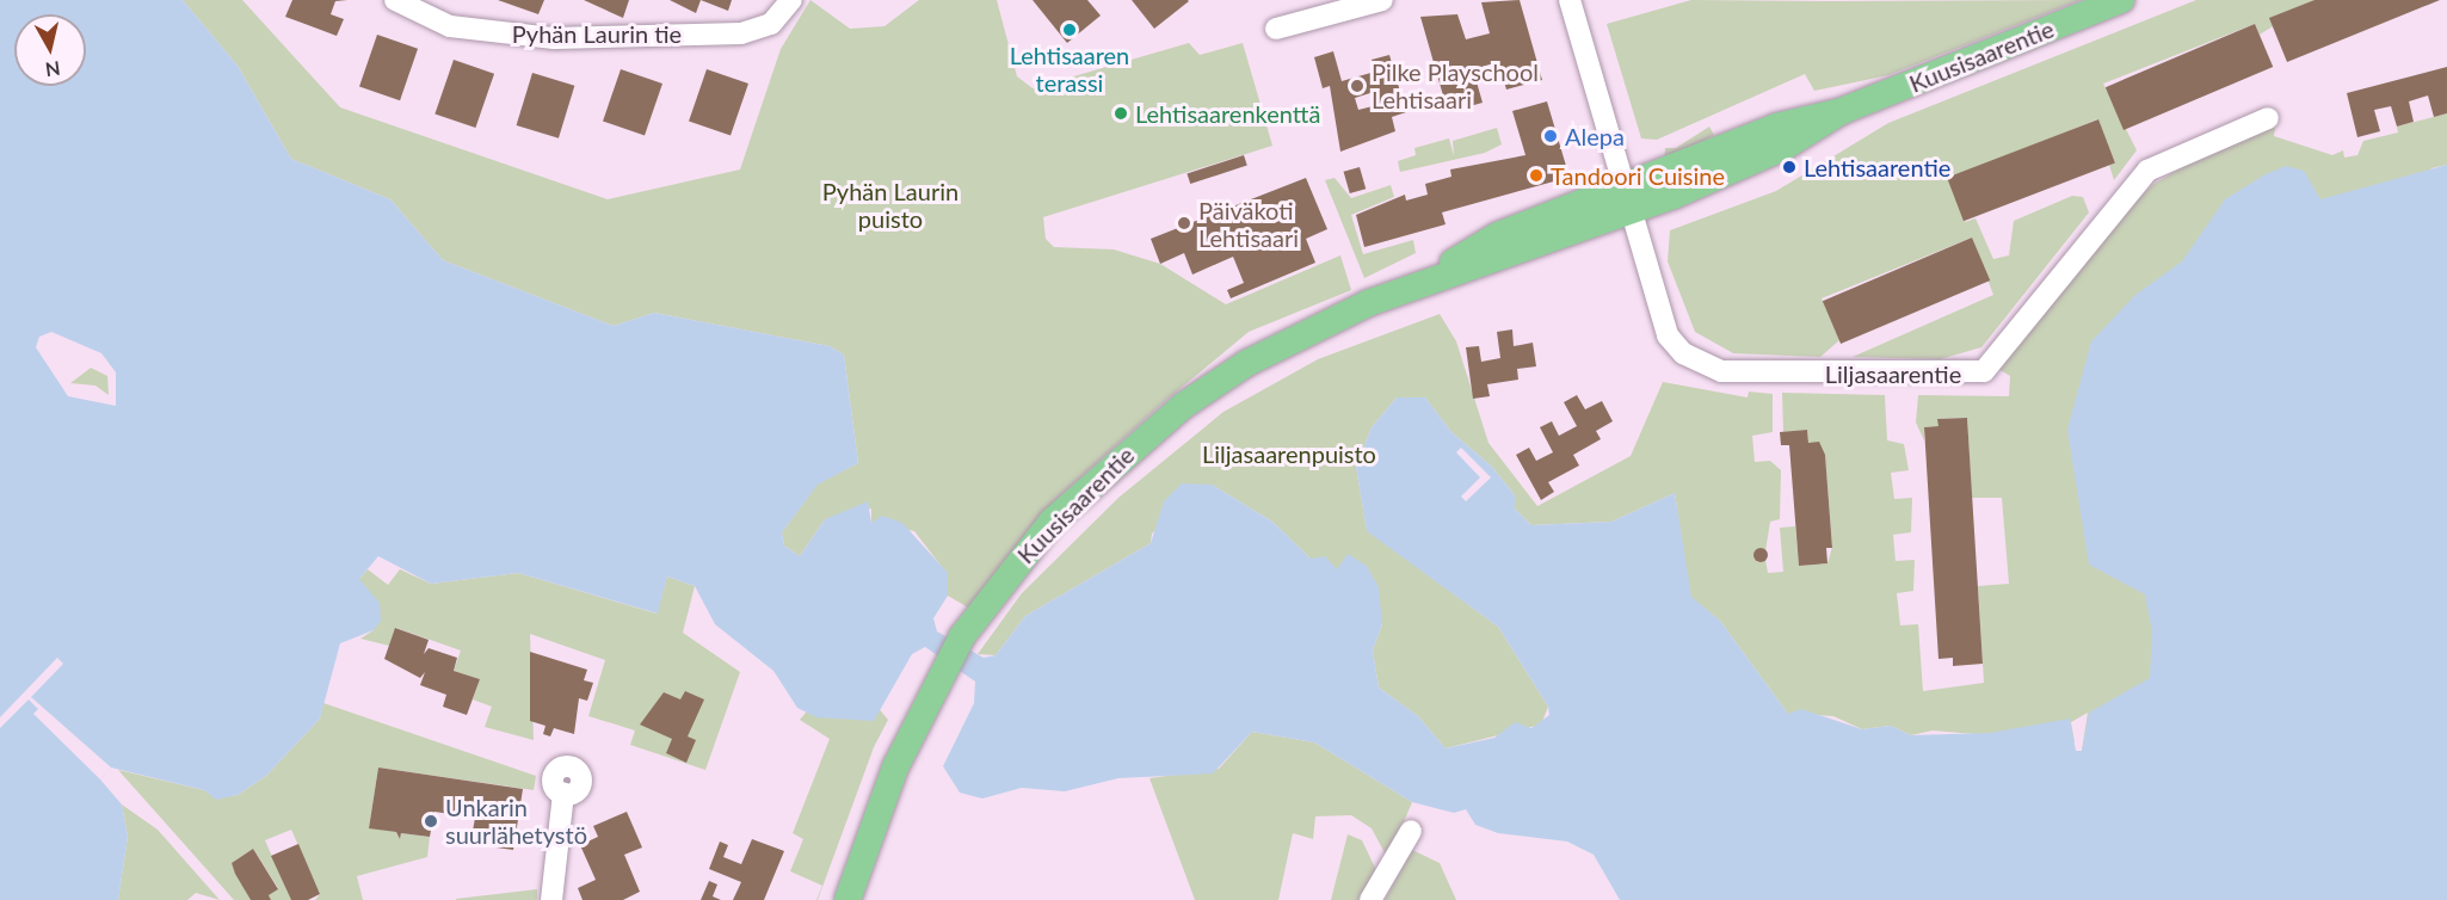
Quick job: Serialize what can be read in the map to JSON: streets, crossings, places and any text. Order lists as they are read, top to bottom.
{
  "streets": {
    "main road": ["Kuusisaarentie"],
    "street": ["Pyhän Laurin tie", "Liljasaarentie"]
  },
  "crossings": [
    ["Kuusisaarentie", "Liljasaarentie"]
  ],
  "parks": ["Pyhän Laurin puisto", "Liljasaarenpuisto"],
  "places": [
    "Lehtisaaren terassi",
    "Pilke Playschool Lehtisaari",
    "Lehtisaarenkenttä",
    "Alepa",
    "Lehtisaarentie",
    "Tandoori Cuisine",
    "Päiväkoti Lehtisaari",
    "Unkarin suurlähetystö"
  ],
  "north": "bottom"
}
